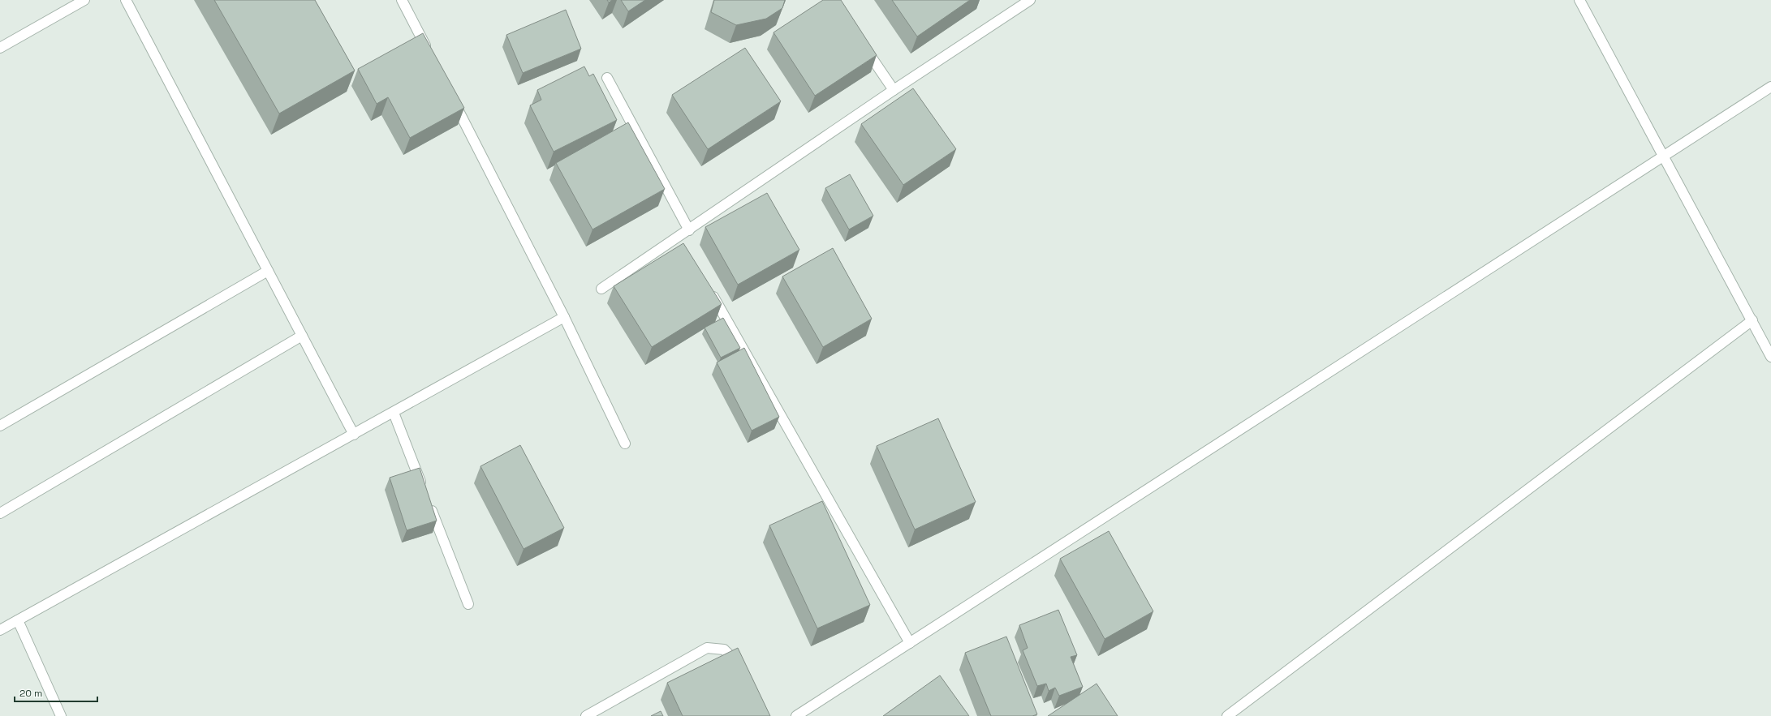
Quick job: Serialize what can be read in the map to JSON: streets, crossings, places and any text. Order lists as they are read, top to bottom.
{
  "scale_bar": "20 m"
}
